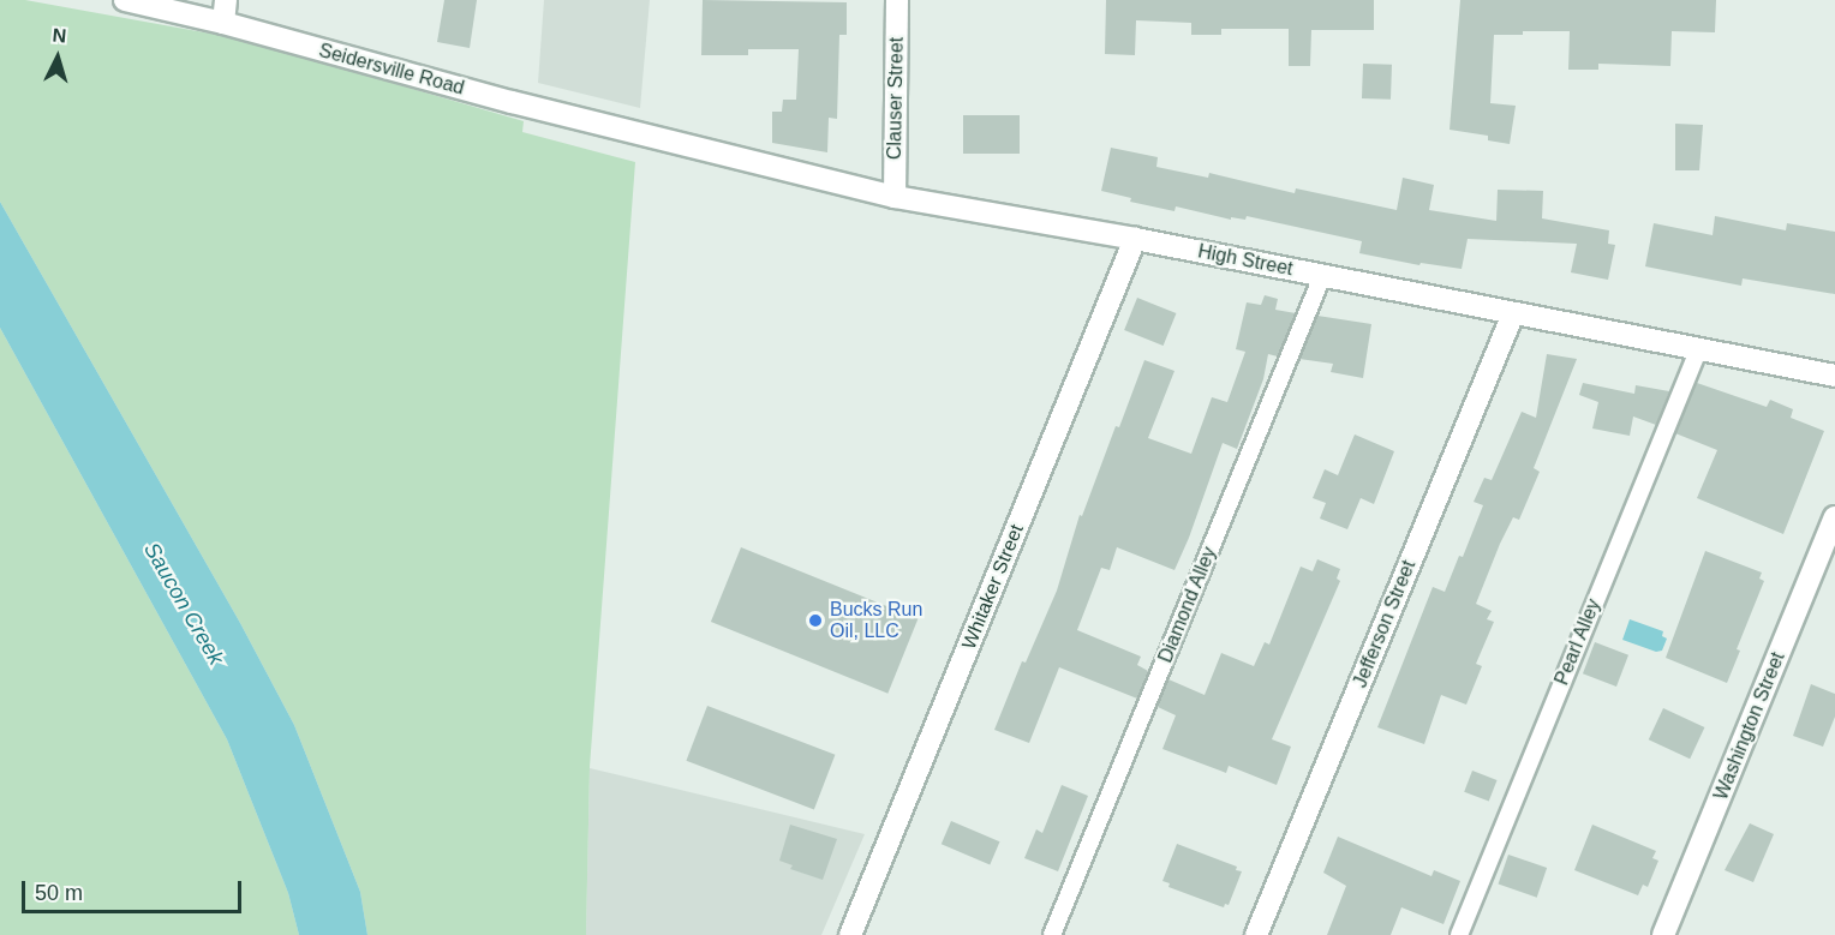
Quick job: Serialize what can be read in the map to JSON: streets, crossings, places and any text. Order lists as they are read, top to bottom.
{
  "streets": {
    "street": [
      "Seidersville Road",
      "Clauser Street",
      "High Street",
      "Whitaker Street",
      "Jefferson Street",
      "Washington Street"
    ],
    "lane": ["Diamond Alley", "Pearl Alley"]
  },
  "crossings": [
    ["Seidersville Road", "High Street"],
    ["Clauser Street", "High Street"],
    ["High Street", "Whitaker Street"],
    ["High Street", "Diamond Alley"],
    ["High Street", "Jefferson Street"],
    ["High Street", "Pearl Alley"]
  ],
  "water": ["Saucon Creek"],
  "places": ["Bucks Run Oil, LLC"],
  "scale_bar": "50 m",
  "north": "top"
}
